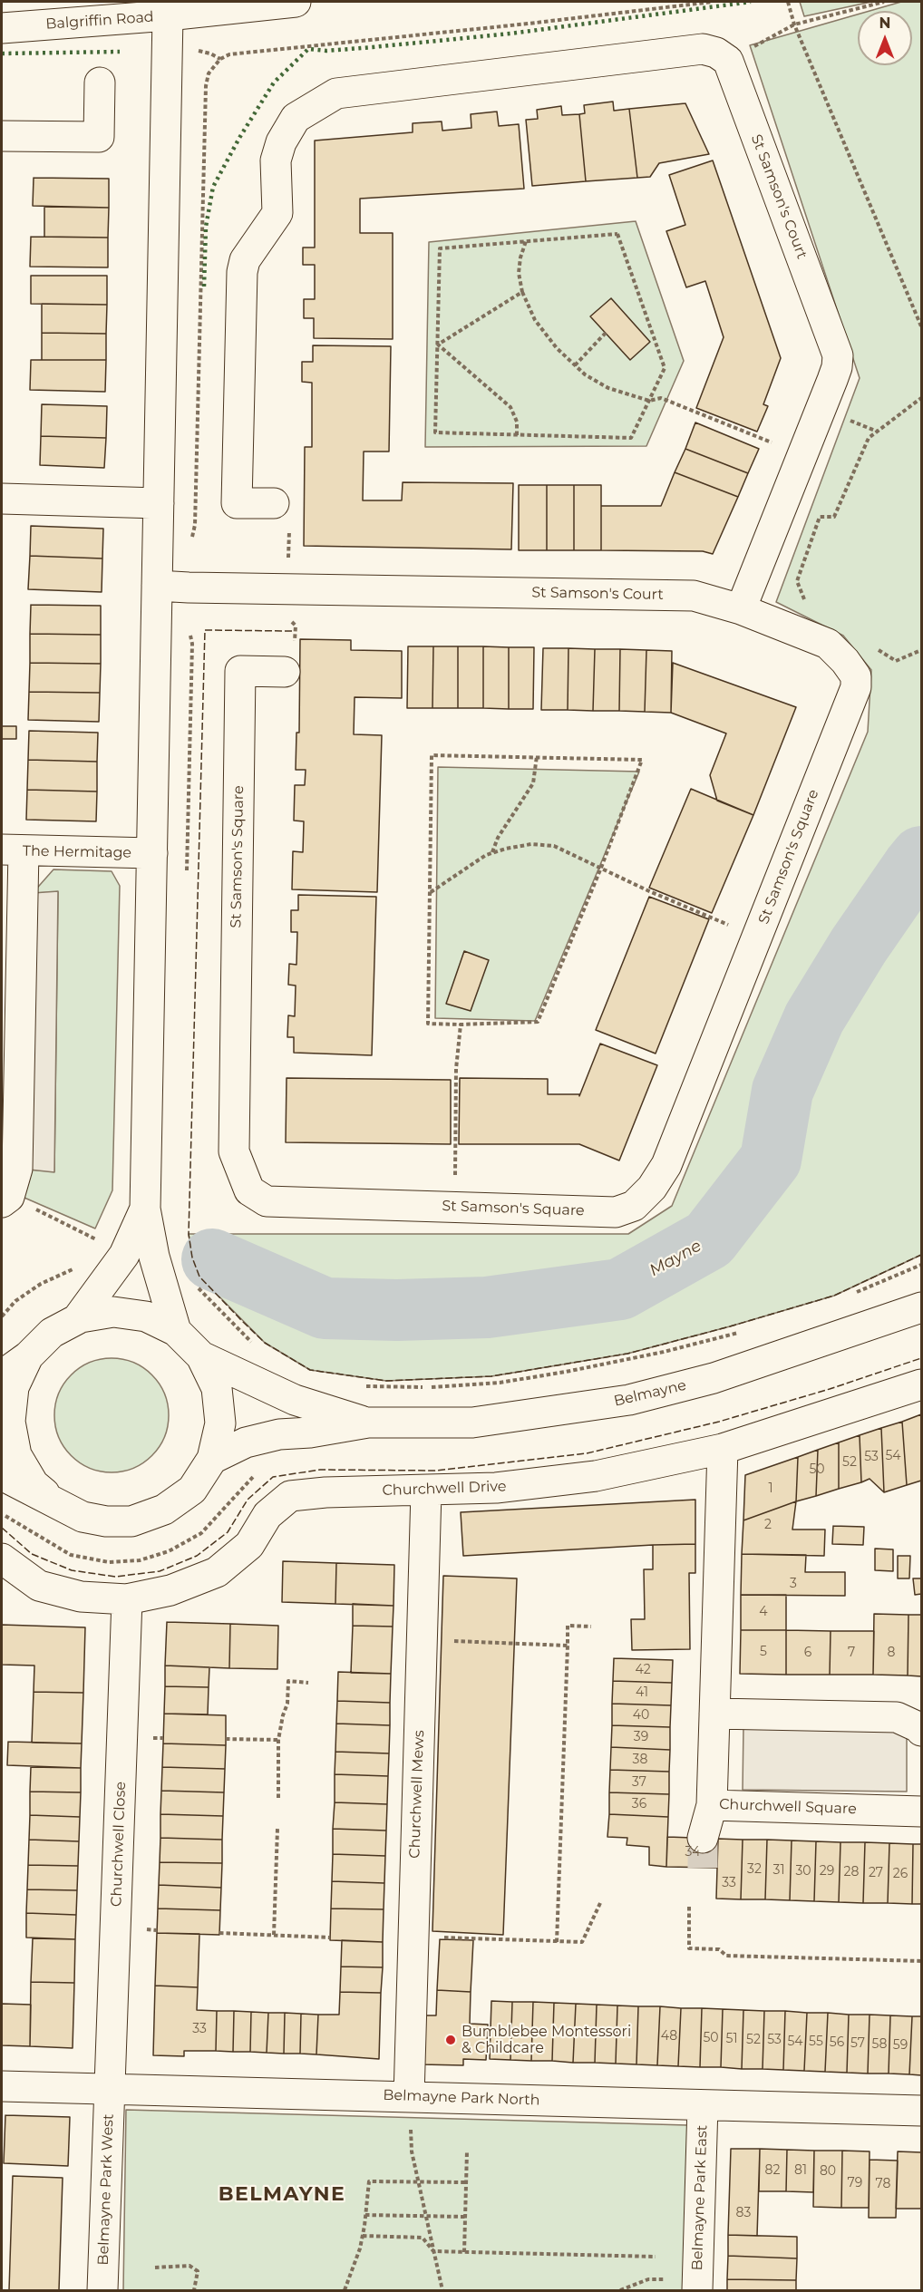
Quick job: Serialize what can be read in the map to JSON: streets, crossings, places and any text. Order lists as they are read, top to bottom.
{
  "streets": {
    "street": [
      "Balgriffin Road",
      "St Samson's Court",
      "The Hermitage",
      "St Samson's Square",
      "Belmayne",
      "Churchwell Drive",
      "Churchwell Mews",
      "Churchwell Square",
      "Churchwell Close",
      "Belmayne Park North",
      "Belmayne Park West",
      "Belmayne Park East"
    ]
  },
  "crossings": [
    ["St Samson's Court", "St Samson's Square"],
    ["Churchwell Drive", "Churchwell Mews"],
    ["Churchwell Drive", "Churchwell Square"],
    ["Churchwell Drive", "Churchwell Close"],
    ["Churchwell Mews", "Belmayne Park North"],
    ["Churchwell Close", "Belmayne Park North"],
    ["Churchwell Close", "Belmayne Park West"],
    ["Belmayne Park North", "Belmayne Park West"],
    ["Belmayne Park North", "Belmayne Park East"]
  ],
  "districts": ["BELMAYNE"],
  "water": ["Mayne"],
  "places": ["Bumblebee Montessori & Childcare"],
  "house_numbers": [
    "54",
    "53",
    "52",
    "50",
    "1",
    "2",
    "3",
    "4",
    "5",
    "6",
    "7",
    "8",
    "42",
    "41",
    "40",
    "39",
    "38",
    "37",
    "36",
    "34",
    "32",
    "31",
    "30",
    "29",
    "28",
    "27",
    "26",
    "33",
    "33",
    "48",
    "50",
    "51",
    "52",
    "53",
    "54",
    "55",
    "56",
    "57",
    "58",
    "59",
    "82",
    "81",
    "80",
    "79",
    "78",
    "83"
  ],
  "north": "top"
}
